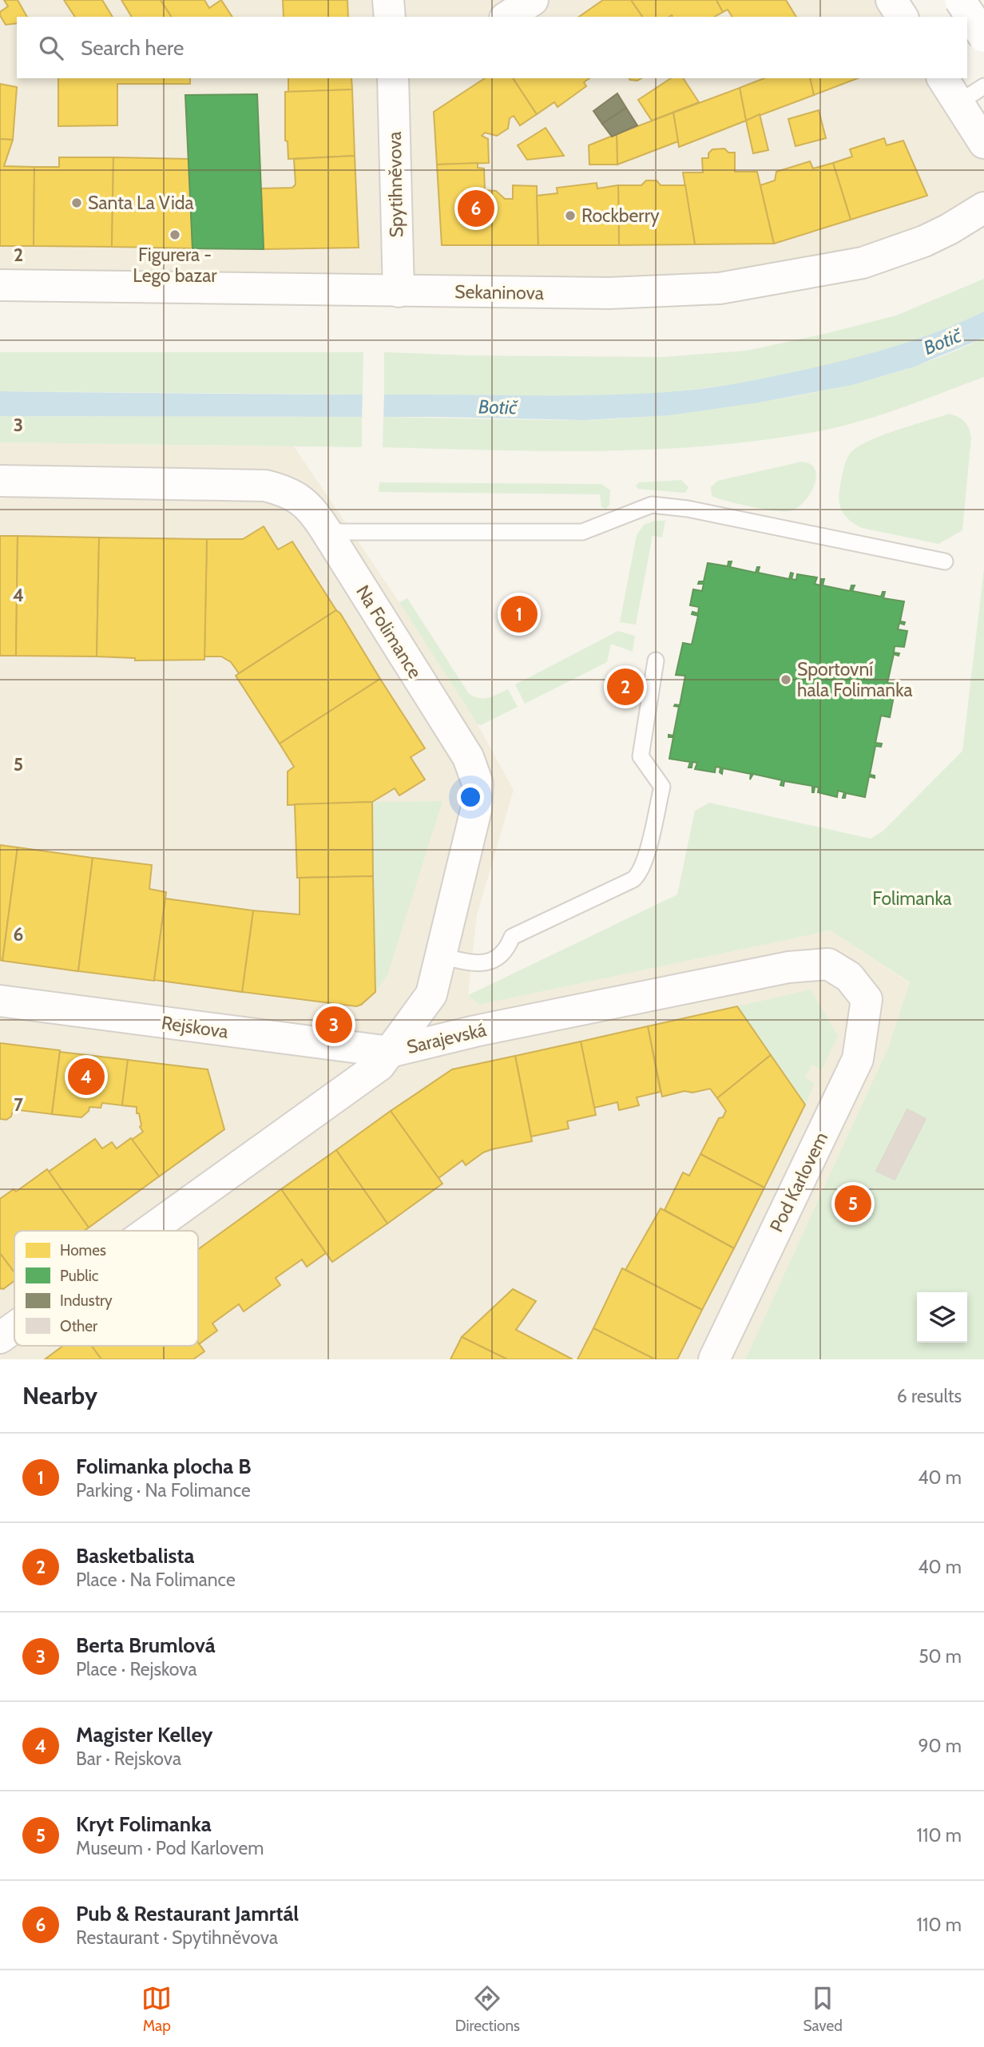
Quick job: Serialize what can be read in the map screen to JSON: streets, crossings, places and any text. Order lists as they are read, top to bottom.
{
  "streets": {
    "street": [
      "Spytihněvova",
      "Sekaninova",
      "Na Folimance",
      "Rejskova",
      "Sarajevská",
      "Pod Karlovem"
    ]
  },
  "crossings": [
    ["Spytihněvova", "Sekaninova"],
    ["Na Folimance", "Rejskova"],
    ["Na Folimance", "Sarajevská"],
    ["Rejskova", "Sarajevská"],
    ["Sarajevská", "Pod Karlovem"]
  ],
  "water": ["Botič"],
  "parks": ["Folimanka"],
  "places": [
    "Santa La Vida",
    "Rockberry",
    "Figurera - Lego bazar",
    "Sportovní hala Folimanka"
  ],
  "legend": [
    "Homes",
    "Public",
    "Industry",
    "Other"
  ],
  "page": {
    "search": "Search here",
    "pins": [
      "6",
      "1",
      "2",
      "3",
      "4",
      "5"
    ],
    "heading": ["Nearby", "6 results"],
    "list": [
      {
        "mark": "1",
        "name": "Folimanka plocha B",
        "note": "Parking · Na Folimance",
        "value": "40 m"
      },
      {
        "mark": "2",
        "name": "Basketbalista",
        "note": "Place · Na Folimance",
        "value": "40 m"
      },
      {
        "mark": "3",
        "name": "Berta Brumlová",
        "note": "Place · Rejskova",
        "value": "50 m"
      },
      {
        "mark": "4",
        "name": "Magister Kelley",
        "note": "Bar · Rejskova",
        "value": "90 m"
      },
      {
        "mark": "5",
        "name": "Kryt Folimanka",
        "note": "Museum · Pod Karlovem",
        "value": "110 m"
      },
      {
        "mark": "6",
        "name": "Pub & Restaurant Jamrtál",
        "note": "Restaurant · Spytihněvova",
        "value": "110 m"
      }
    ],
    "nav": ["Map", "Directions", "Saved"]
  },
  "grid": {
    "rows": [
      "2",
      "3",
      "4",
      "5",
      "6",
      "7"
    ]
  }
}
